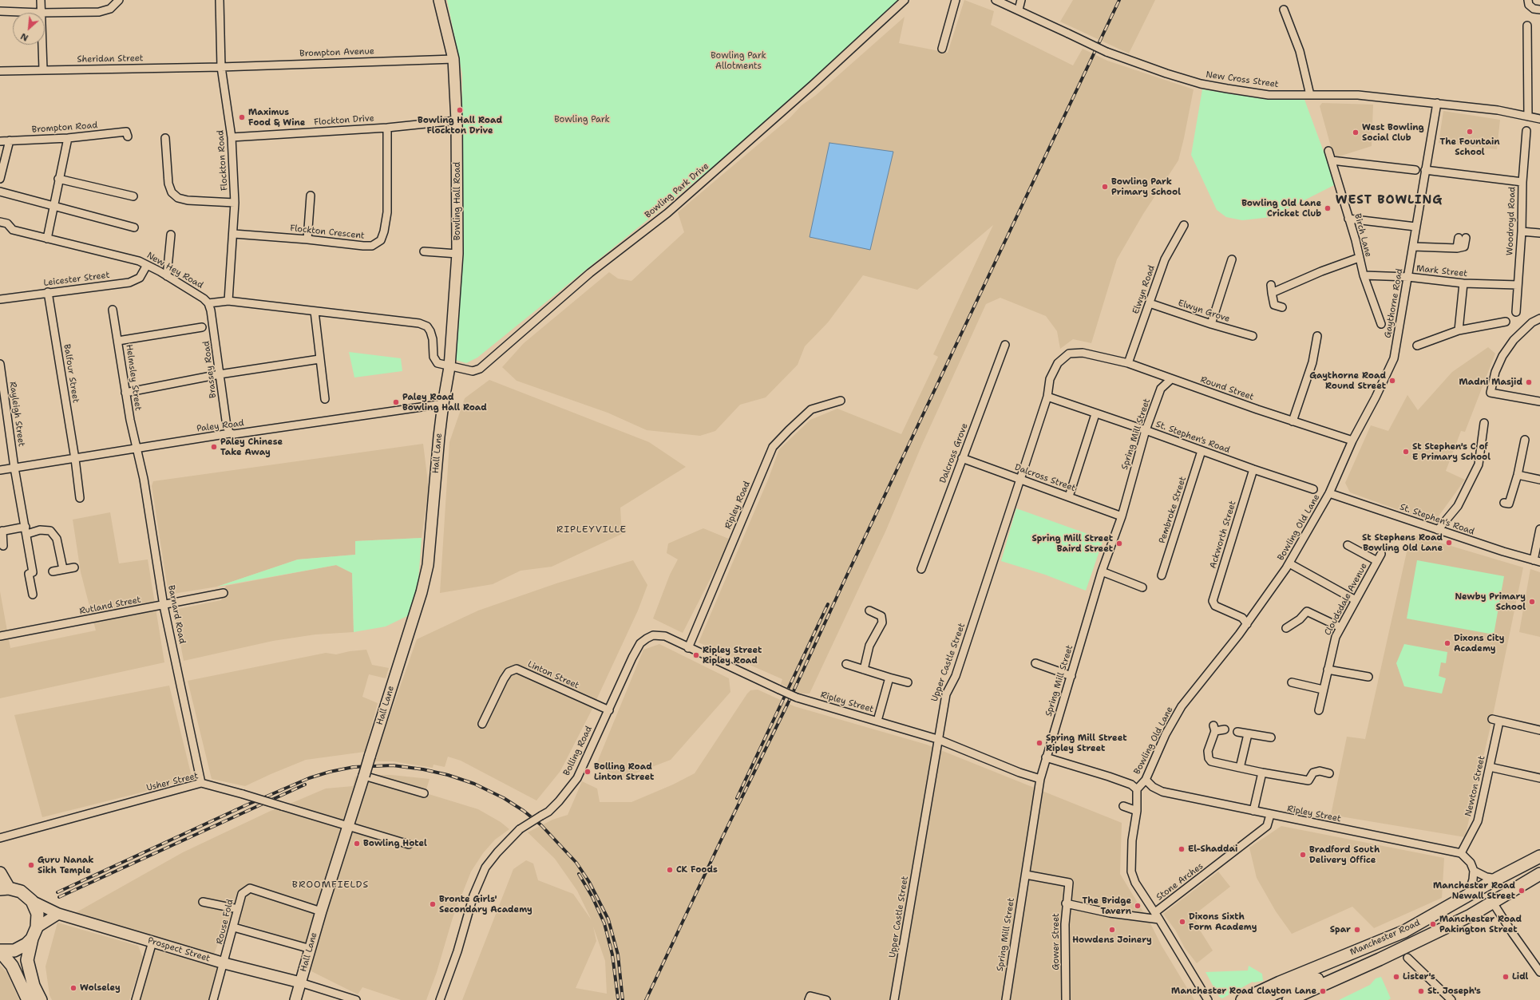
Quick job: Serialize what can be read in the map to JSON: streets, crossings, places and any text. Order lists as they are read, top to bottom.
{
  "streets": {
    "main road": ["Manchester Road"],
    "street": [
      "Brompton Avenue",
      "Sheridan Street",
      "New Cross Street",
      "Flockton Drive",
      "Brompton Road",
      "Flockton Road",
      "Bowling Park Drive",
      "Bowling Hall Road",
      "Woodroyd Road",
      "Flockton Crescent",
      "Birch Lane",
      "New Hey Road",
      "Mark Street",
      "Leicester Street",
      "Elwyn Road",
      "Gaythorne Road",
      "Elwyn Grove",
      "Brassey Road",
      "Balfour Street",
      "Helmsley Street",
      "Round Street",
      "Rayleigh Street",
      "Paley Road",
      "Spring Mill Street",
      "St. Stephen's Road",
      "Hall Lane",
      "Dalcross Grove",
      "Dalcross Street",
      "Ripley Road",
      "Pembroke Street",
      "Bowling Old Lane",
      "Ackworth Street",
      "Cloudsdale Avenue",
      "Rutland Street",
      "Barnard Road",
      "Upper Castle Street",
      "Linton Street",
      "Ripley Street",
      "Bolling Road",
      "Usher Street",
      "Newton Street",
      "Stone Arches",
      "Rouse Fold",
      "Gower Street",
      "Prospect Street"
    ]
  },
  "crossings": [
    ["Brompton Avenue", "Sheridan Street"],
    ["Brompton Avenue", "Flockton Road"],
    ["Brompton Avenue", "Bowling Hall Road"],
    ["Sheridan Street", "Flockton Road"],
    ["New Cross Street", "Gaythorne Road"],
    ["Flockton Drive", "Flockton Road"],
    ["Flockton Drive", "Bowling Hall Road"],
    ["Flockton Drive", "Flockton Crescent"],
    ["Flockton Road", "Flockton Crescent"],
    ["Bowling Park Drive", "Bowling Hall Road"],
    ["Bowling Hall Road", "Paley Road"],
    ["Bowling Hall Road", "Hall Lane"],
    ["Woodroyd Road", "Mark Street"],
    ["Birch Lane", "Mark Street"],
    ["New Hey Road", "Leicester Street"],
    ["New Hey Road", "Brassey Road"],
    ["Mark Street", "Gaythorne Road"],
    ["Leicester Street", "Balfour Street"],
    ["Elwyn Road", "Elwyn Grove"],
    ["Elwyn Road", "Round Street"],
    ["Gaythorne Road", "Round Street"],
    ["Gaythorne Road", "St. Stephen's Road"],
    ["Gaythorne Road", "Bowling Old Lane"],
    ["Brassey Road", "Paley Road"],
    ["Balfour Street", "Paley Road"],
    ["Helmsley Street", "Paley Road"],
    ["Helmsley Street", "Barnard Road"],
    ["Round Street", "Spring Mill Street"],
    ["Round Street", "Upper Castle Street"],
    ["Rayleigh Street", "Paley Road"],
    ["Paley Road", "Hall Lane"],
    ["Paley Road", "Barnard Road"],
    ["Spring Mill Street", "St. Stephen's Road"],
    ["Spring Mill Street", "Dalcross Street"],
    ["Spring Mill Street", "Ripley Street"],
    ["Spring Mill Street", "Gower Street"],
    ["St. Stephen's Road", "Pembroke Street"],
    ["St. Stephen's Road", "Bowling Old Lane"],
    ["St. Stephen's Road", "Ackworth Street"],
    ["St. Stephen's Road", "Upper Castle Street"],
    ["Hall Lane", "Usher Street"],
    ["Hall Lane", "Rouse Fold"],
    ["Hall Lane", "Prospect Street"],
    ["Dalcross Grove", "Dalcross Street"],
    ["Dalcross Street", "Upper Castle Street"],
    ["Ripley Road", "Ripley Street"],
    ["Bowling Old Lane", "Ackworth Street"],
    ["Bowling Old Lane", "Ripley Street"],
    ["Rutland Street", "Barnard Road"],
    ["Barnard Road", "Usher Street"],
    ["Upper Castle Street", "Ripley Street"],
    ["Linton Street", "Bolling Road"],
    ["Ripley Street", "Bolling Road"],
    ["Ripley Street", "Newton Street"],
    ["Ripley Street", "Stone Arches"],
    ["Rouse Fold", "Prospect Street"]
  ],
  "districts": ["WEST BOWLING", "RIPLEYVILLE", "BROOMFIELDS"],
  "parks": ["Bowling Park Allotments", "Bowling Park"],
  "places": [
    "Bowling Hall Road Flockton Drive",
    "Maximus Food & Wine",
    "The Fountain School",
    "West Bowling Social Club",
    "Bowling Park Primary School",
    "Bowling Old Lane Cricket Club",
    "Gaythorne Road Round Street",
    "Madni Masjid",
    "Paley Road Bowling Hall Road",
    "Paley Chinese Take Away",
    "St Stephen's C of E Primary School",
    "St Stephens Road Bowling Old Lane",
    "Spring Mill Street Baird Street",
    "Newby Primary School",
    "Dixons City Academy",
    "Ripley Street Ripley Road",
    "Spring Mill Street Ripley Street",
    "Bolling Road Linton Street",
    "Bowling Hotel",
    "El-Shaddai",
    "Bradford South Delivery Office",
    "Guru Nanak Sikh Temple",
    "CK Foods",
    "Manchester Road Newall Street",
    "Bronte Girls' Secondary Academy",
    "The Bridge Tavern",
    "Dixons Sixth Form Academy",
    "Manchester Road Pakington Street",
    "Howdens Joinery",
    "Spar",
    "Lister's",
    "Lidl",
    "Wolseley",
    "Manchester Road Clayton Lane",
    "St. Joseph's"
  ],
  "north": "bottom left"
}
